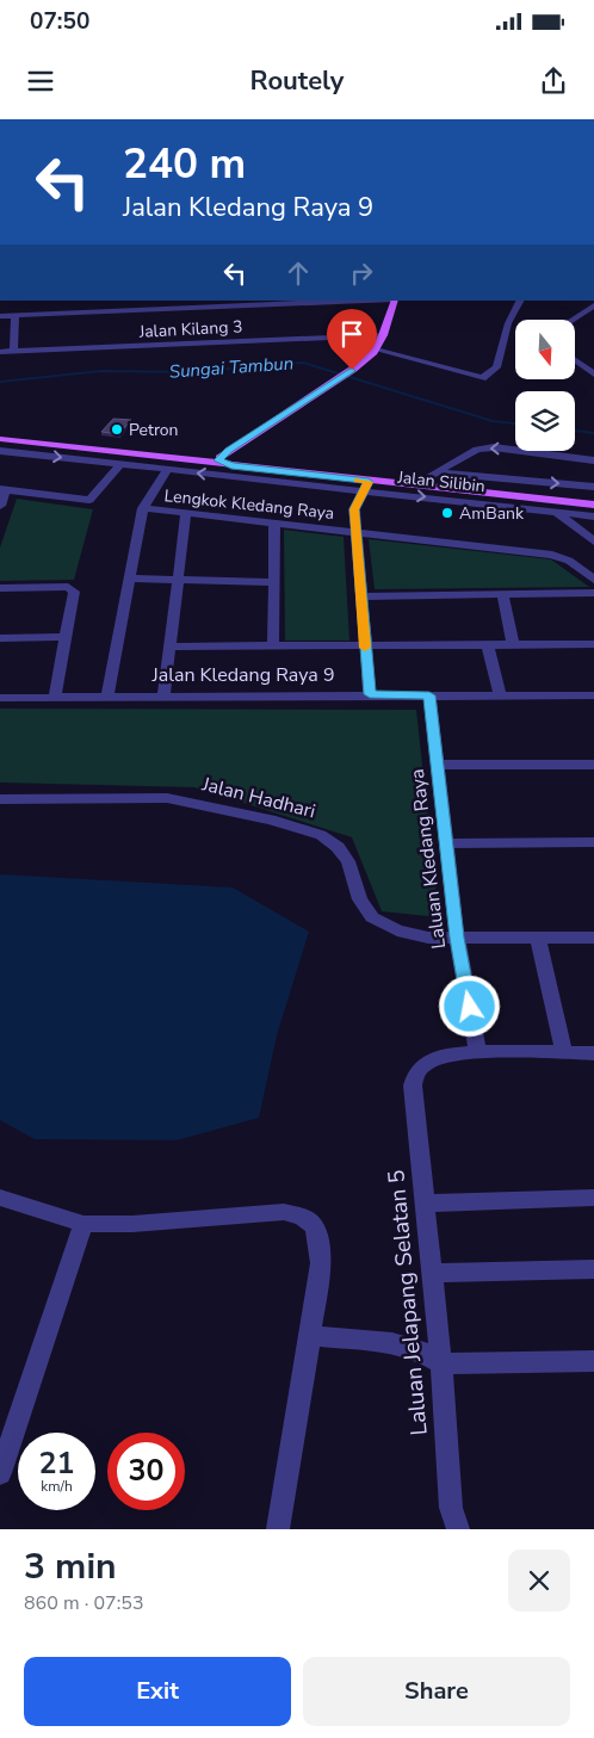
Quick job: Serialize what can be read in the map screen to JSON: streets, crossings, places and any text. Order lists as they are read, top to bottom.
{
  "streets": {
    "main road": ["Jalan Silibin"],
    "street": [
      "Jalan Kilang 3",
      "Lengkok Kledang Raya",
      "Jalan Kledang Raya 9",
      "Jalan Hadhari",
      "Laluan Kledang Raya",
      "Laluan Jelapang Selatan 5"
    ]
  },
  "crossings": [
    ["Jalan Kledang Raya 9", "Laluan Kledang Raya"],
    ["Jalan Hadhari", "Laluan Kledang Raya"],
    ["Laluan Kledang Raya", "Laluan Jelapang Selatan 5"]
  ],
  "water": ["Sungai Tambun"],
  "places": ["Petron", "AmBank"],
  "north": "bottom",
  "page": {
    "status": "07:50",
    "header": "Routely",
    "turn": ["240 m", "Jalan Kledang Raya 9"],
    "speed": "21 km/h",
    "limit": "30",
    "heading": ["3 min", "860 m · 07:53"],
    "buttons": ["Exit", "Share"]
  }
}
